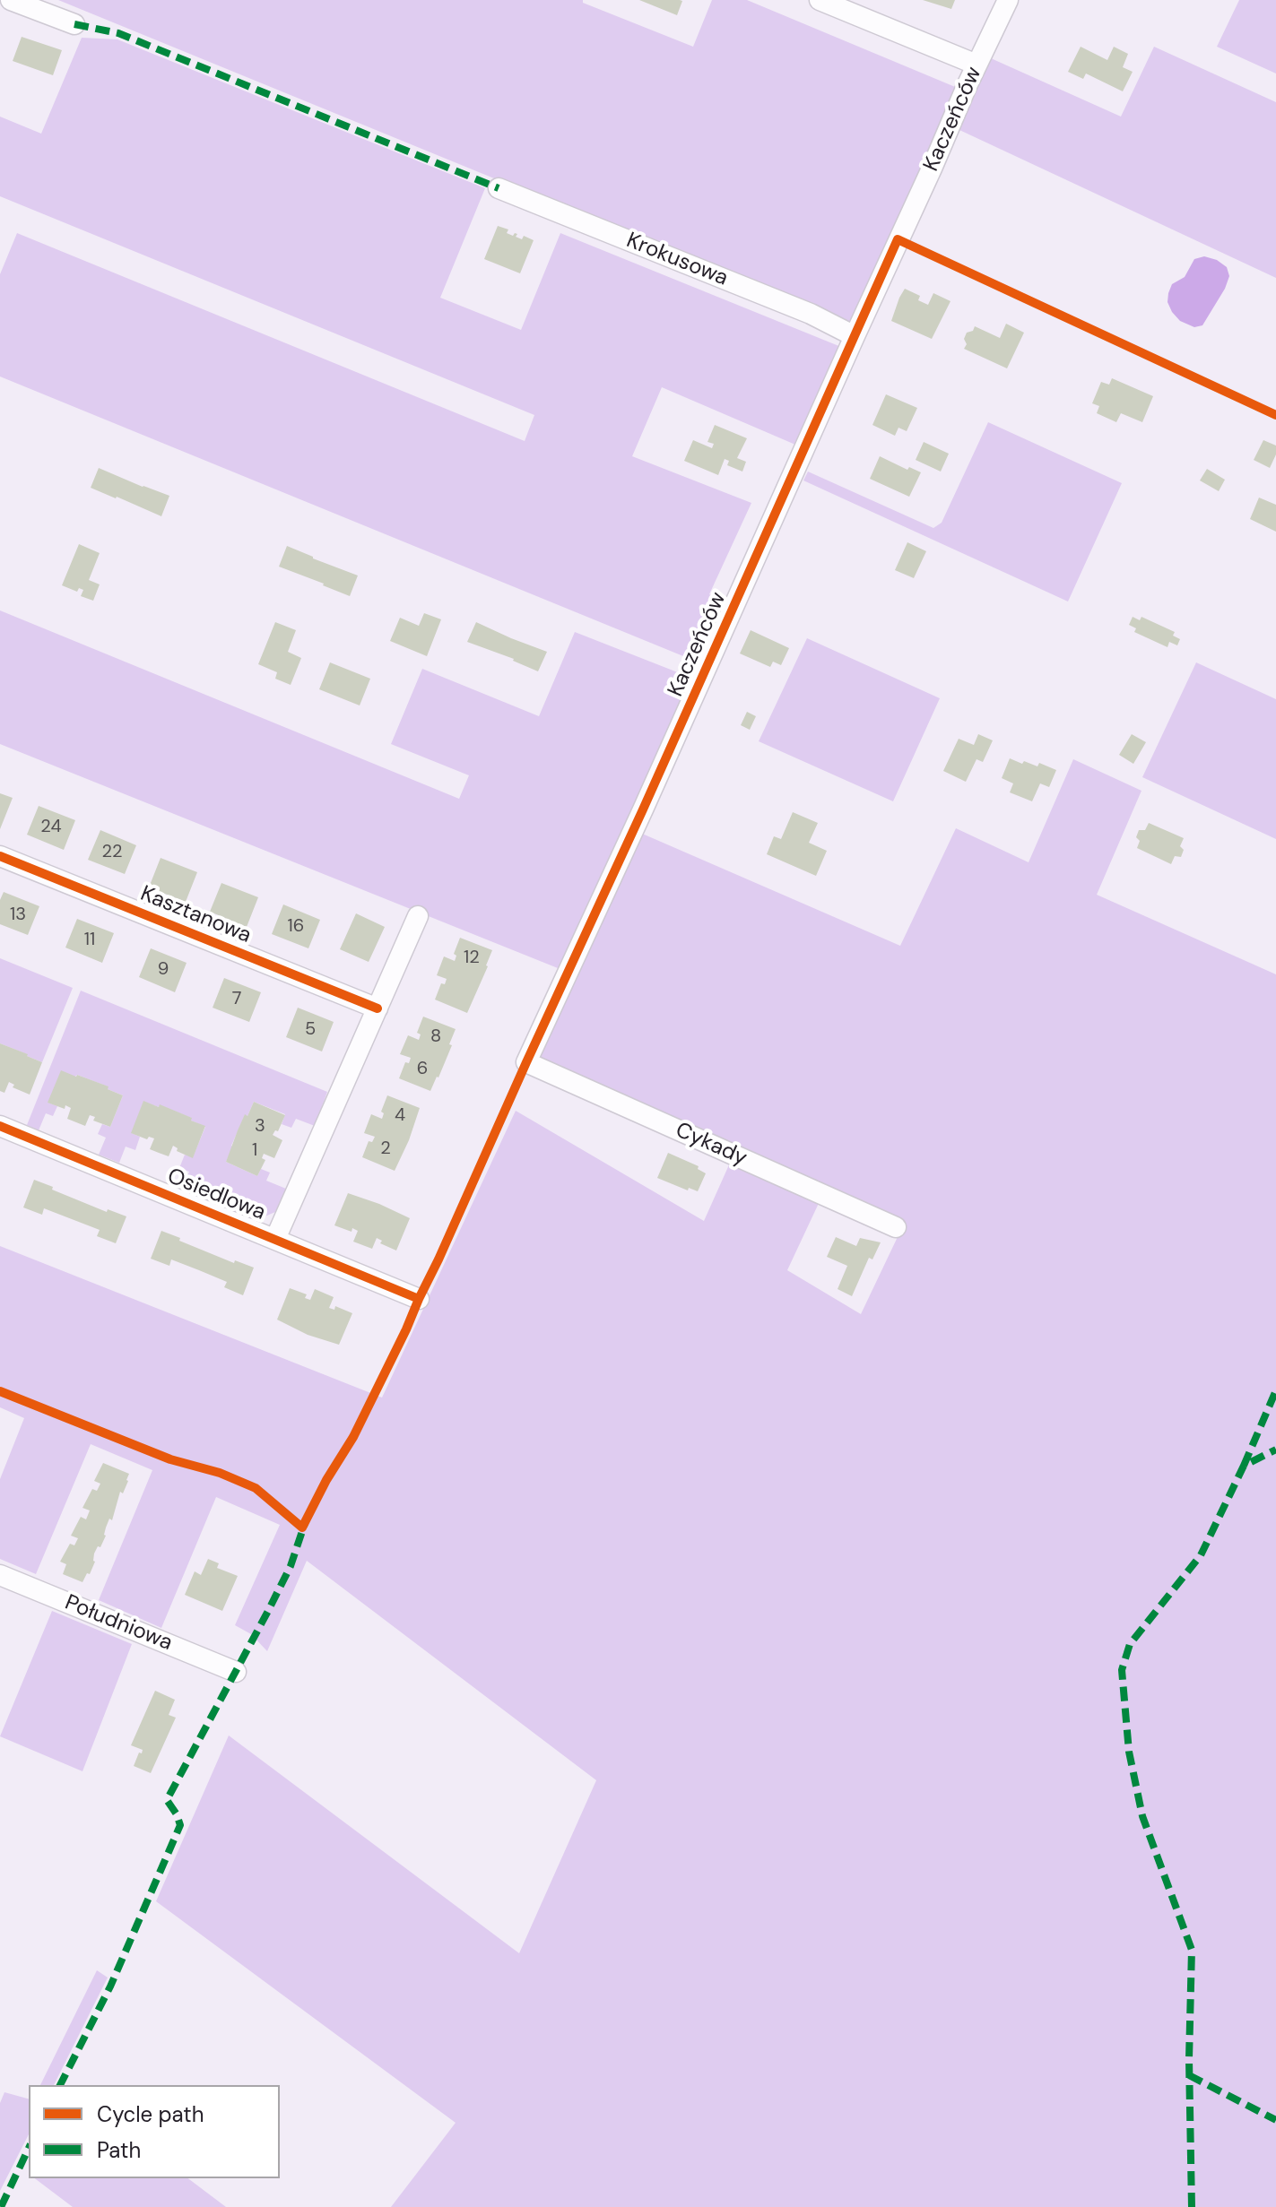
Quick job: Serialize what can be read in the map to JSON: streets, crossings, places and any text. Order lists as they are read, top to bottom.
{
  "streets": {
    "street": [
      "Kaczeńców",
      "Krokusowa",
      "Kasztanowa",
      "Cykady",
      "Osiedlowa",
      "Południowa"
    ]
  },
  "crossings": [
    ["Kaczeńców", "Krokusowa"],
    ["Kaczeńców", "Cykady"]
  ],
  "house_numbers": [
    "24",
    "22",
    "13",
    "16",
    "11",
    "12",
    "9",
    "7",
    "5",
    "8",
    "6",
    "4",
    "3",
    "2",
    "1"
  ],
  "legend": ["Cycle path", "Path"]
}
